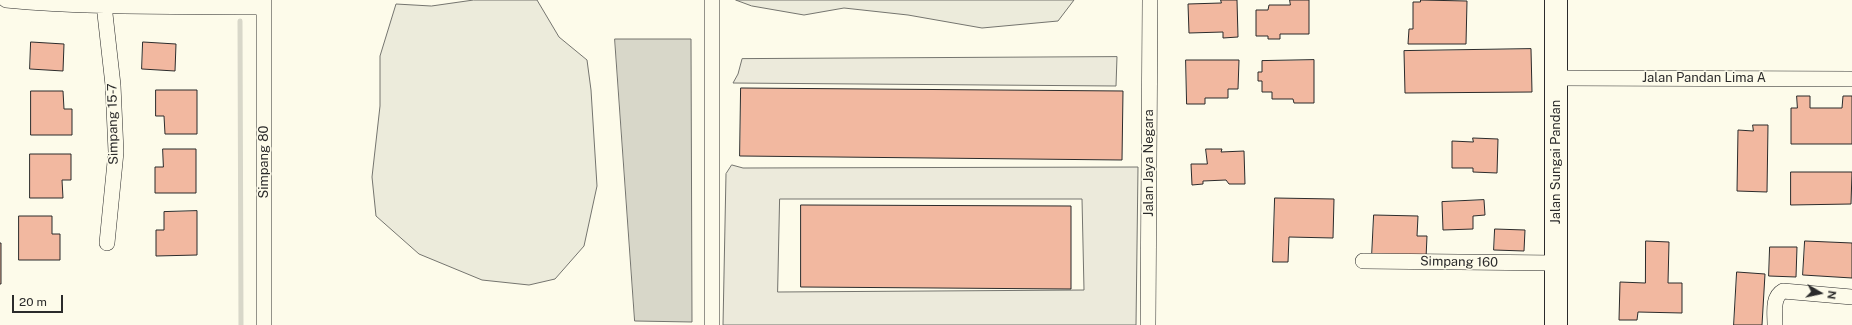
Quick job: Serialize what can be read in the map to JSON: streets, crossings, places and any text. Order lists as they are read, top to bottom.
{
  "streets": {
    "street": [
      "Jalan Pandan Lima A",
      "Simpang 15-7",
      "Simpang 80",
      "Jalan Sungai Pandan",
      "Jalan Jaya Negara",
      "Simpang 160"
    ]
  },
  "crossings": [
    ["Jalan Pandan Lima A", "Jalan Sungai Pandan"],
    ["Jalan Sungai Pandan", "Simpang 160"]
  ],
  "scale_bar": "20 m",
  "north": "right"
}
